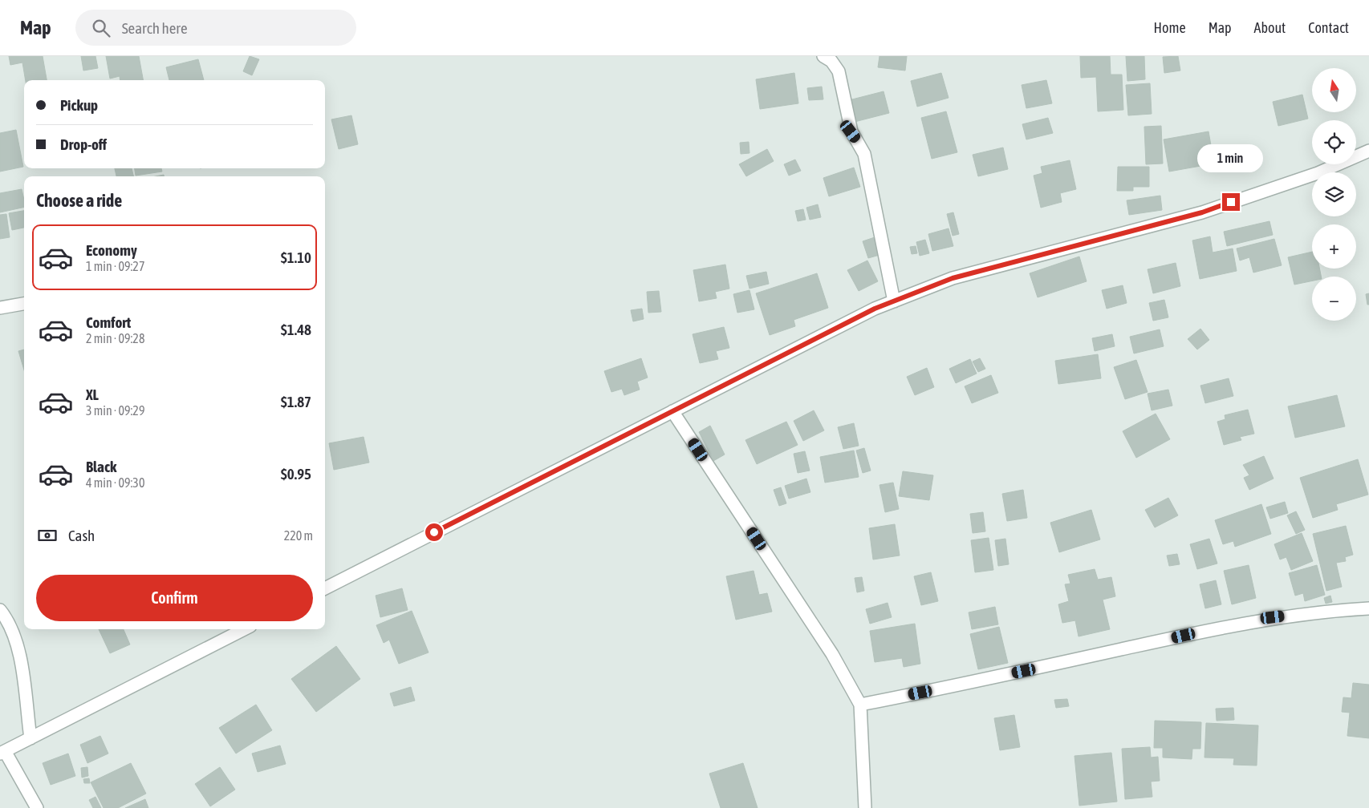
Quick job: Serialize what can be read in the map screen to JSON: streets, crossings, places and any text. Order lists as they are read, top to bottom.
{
  "north": "top",
  "page": {
    "header": "Map",
    "search": "Search here",
    "nav": [
      "Home",
      "Map",
      "About",
      "Contact"
    ],
    "map_buttons": ["+", "−"],
    "banner": ["Pickup", "Drop-off"],
    "bubble": "1 min",
    "heading": "Choose a ride",
    "list": [
      {
        "name": "Economy",
        "note": "1 min · 09:27",
        "value": "$1.10"
      },
      {
        "name": "Comfort",
        "note": "2 min · 09:28",
        "value": "$1.48"
      },
      {
        "name": "XL",
        "note": "3 min · 09:29",
        "value": "$1.87"
      },
      {
        "name": "Black",
        "note": "4 min · 09:30",
        "value": "$0.95"
      }
    ],
    "pay": ["Cash", "220 m"],
    "buttons": "Confirm"
  }
}
